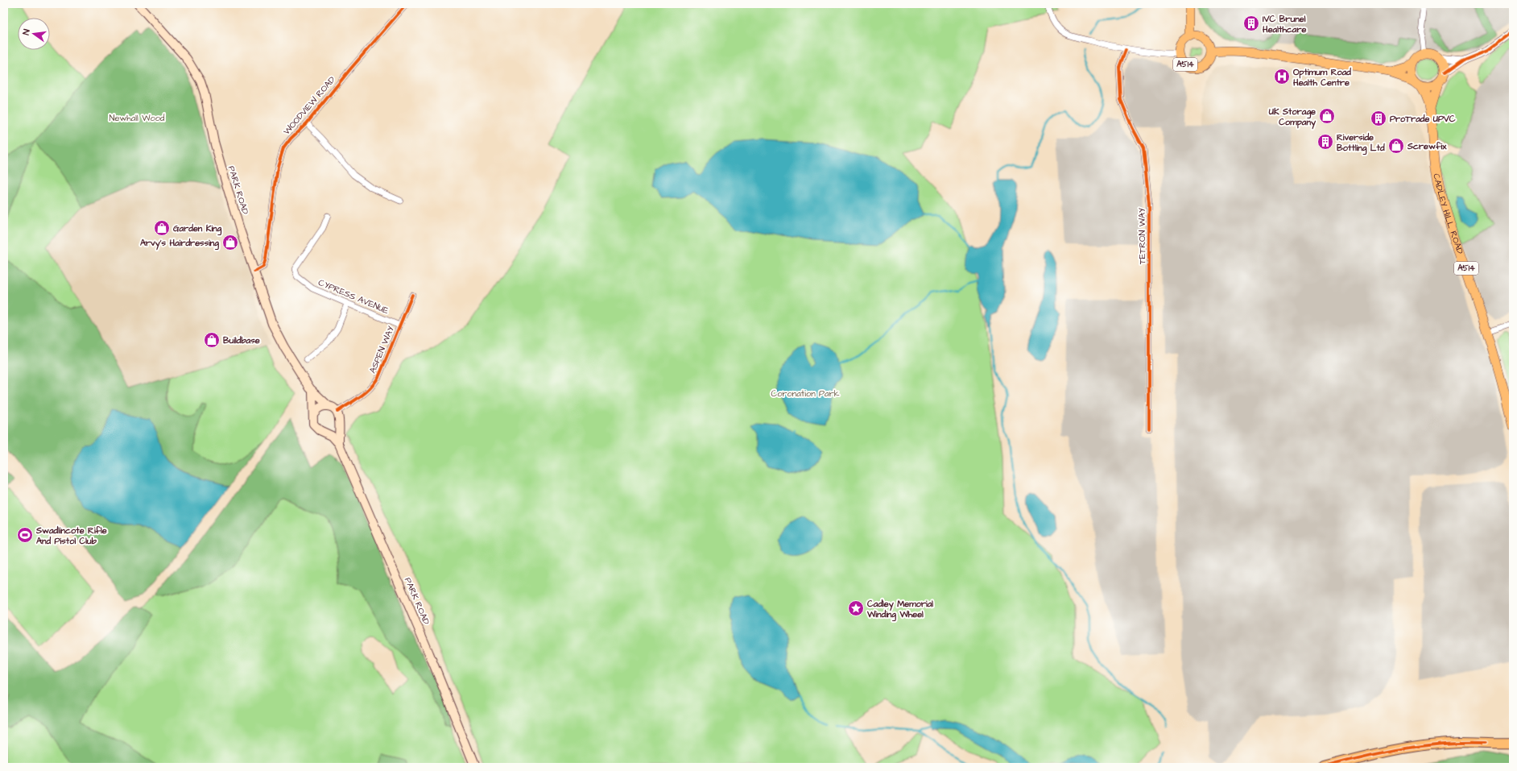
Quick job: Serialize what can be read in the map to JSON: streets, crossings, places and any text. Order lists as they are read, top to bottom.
{
  "streets": {
    "main road": ["A514", "PARK ROAD", "CADLEY HILL ROAD"],
    "street": [
      "WOODVIEW ROAD",
      "TETRON WAY",
      "CYPRESS AVENUE",
      "ASPEN WAY"
    ]
  },
  "crossings": [
    ["A514", "CADLEY HILL ROAD"],
    ["WOODVIEW ROAD", "PARK ROAD"],
    ["PARK ROAD", "ASPEN WAY"],
    ["CYPRESS AVENUE", "ASPEN WAY"]
  ],
  "parks": ["Newhall Wood", "Coronation Park"],
  "places": {
    "building": ["IVC Brunel Healthcare", "ProTrade UPVC", "Riverside Bottling Ltd"],
    "hospital": ["Optimum Road Health Centre"],
    "shop": [
      "UK Storage Company",
      "Screwfix",
      "Garden King",
      "Arvy's Hairdressing",
      "Buildbase"
    ],
    "sports": ["Swadlincote Rifle And Pistol Club"],
    "place": ["Cadley Memorial Winding Wheel"]
  },
  "north": "left"
}
